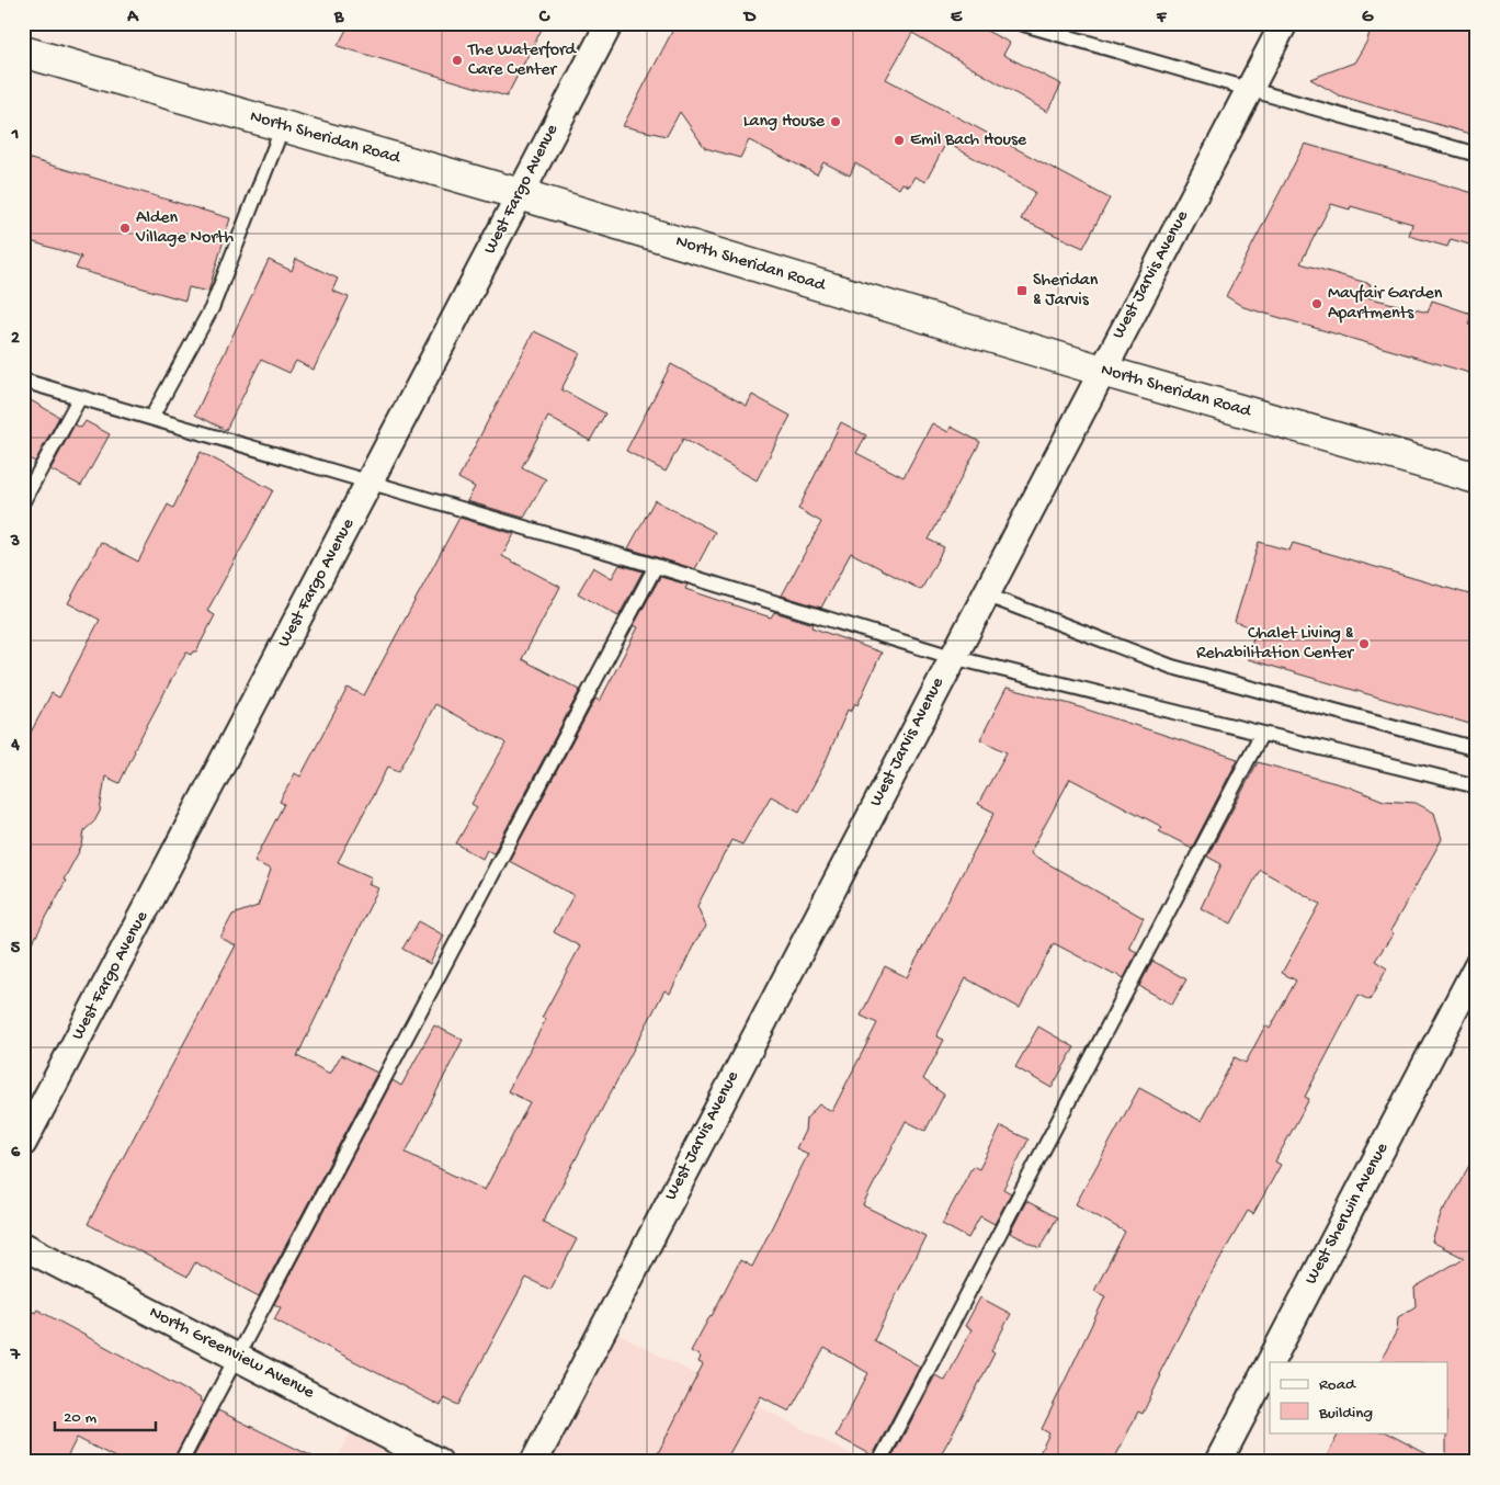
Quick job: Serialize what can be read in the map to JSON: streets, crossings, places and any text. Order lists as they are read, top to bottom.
{
  "streets": {
    "main road": ["North Sheridan Road"],
    "street": [
      "West Fargo Avenue",
      "West Jarvis Avenue",
      "West Sherwin Avenue",
      "North Greenview Avenue"
    ]
  },
  "crossings": [
    ["North Sheridan Road", "West Fargo Avenue"],
    ["North Sheridan Road", "West Jarvis Avenue"]
  ],
  "places": {
    "other": [
      "The Waterford Care Center",
      "Lang House",
      "Emil Bach House",
      "Alden Village North",
      "Mayfair Garden Apartments",
      "Chalet Living & Rehabilitation Center"
    ],
    "transit": ["Sheridan & Jarvis"]
  },
  "legend": ["Road", "Building"],
  "scale_bar": "20 m",
  "grid": {
    "columns": [
      "A",
      "B",
      "C",
      "D",
      "E",
      "F",
      "G"
    ],
    "rows": [
      "1",
      "2",
      "3",
      "4",
      "5",
      "6",
      "7"
    ]
  }
}
